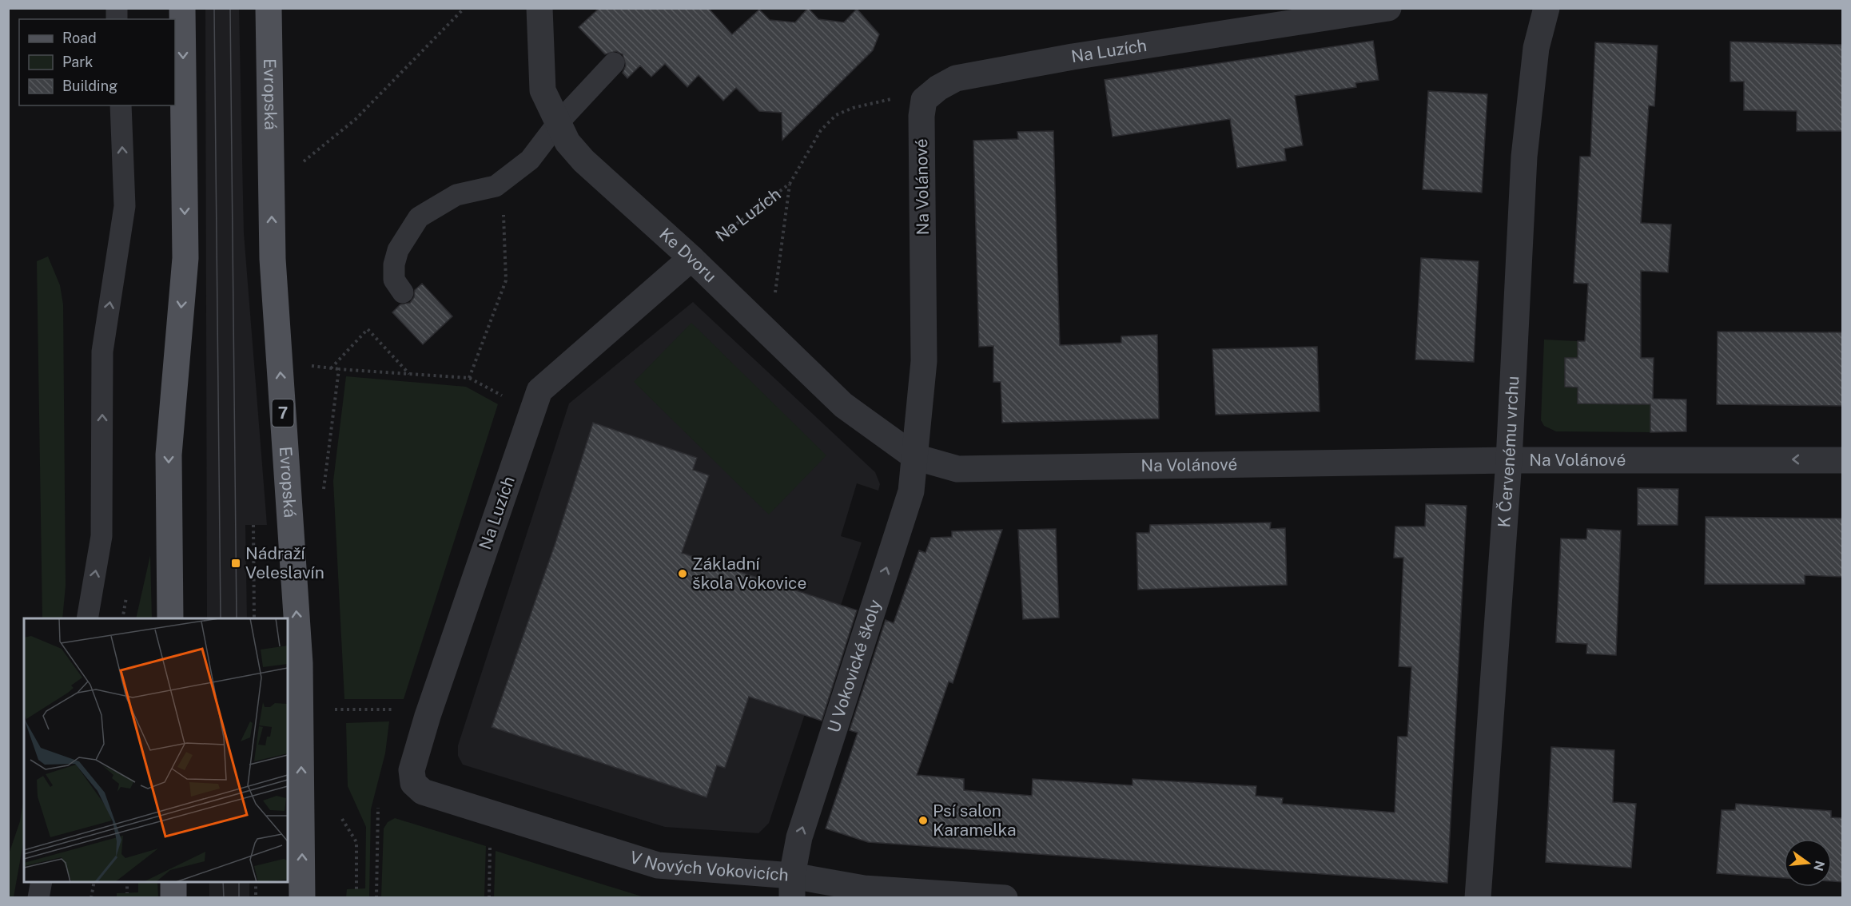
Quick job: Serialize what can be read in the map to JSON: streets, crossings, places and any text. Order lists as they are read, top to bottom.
{
  "streets": {
    "main road": ["Evropská", "7"],
    "street": [
      "Na Luzích",
      "Na Volánové",
      "Ke Dvoru",
      "K Červenému vrchu",
      "U Vokovické školy",
      "V Nových Vokovicích"
    ]
  },
  "crossings": [
    ["Na Luzích", "Na Volánové"],
    ["Na Luzích", "Ke Dvoru"],
    ["Na Luzích", "V Nových Vokovicích"],
    ["Na Volánové", "Ke Dvoru"],
    ["Na Volánové", "K Červenému vrchu"],
    ["Na Volánové", "U Vokovické školy"],
    ["Ke Dvoru", "U Vokovické školy"],
    ["U Vokovické školy", "V Nových Vokovicích"]
  ],
  "one_way": ["U Vokovické školy"],
  "places": {
    "transit": ["Nádraží Veleslavín"],
    "other": ["Základní škola Vokovice", "Psí salon Karamelka"]
  },
  "legend": ["Road", "Park", "Building"],
  "north": "right"
}
